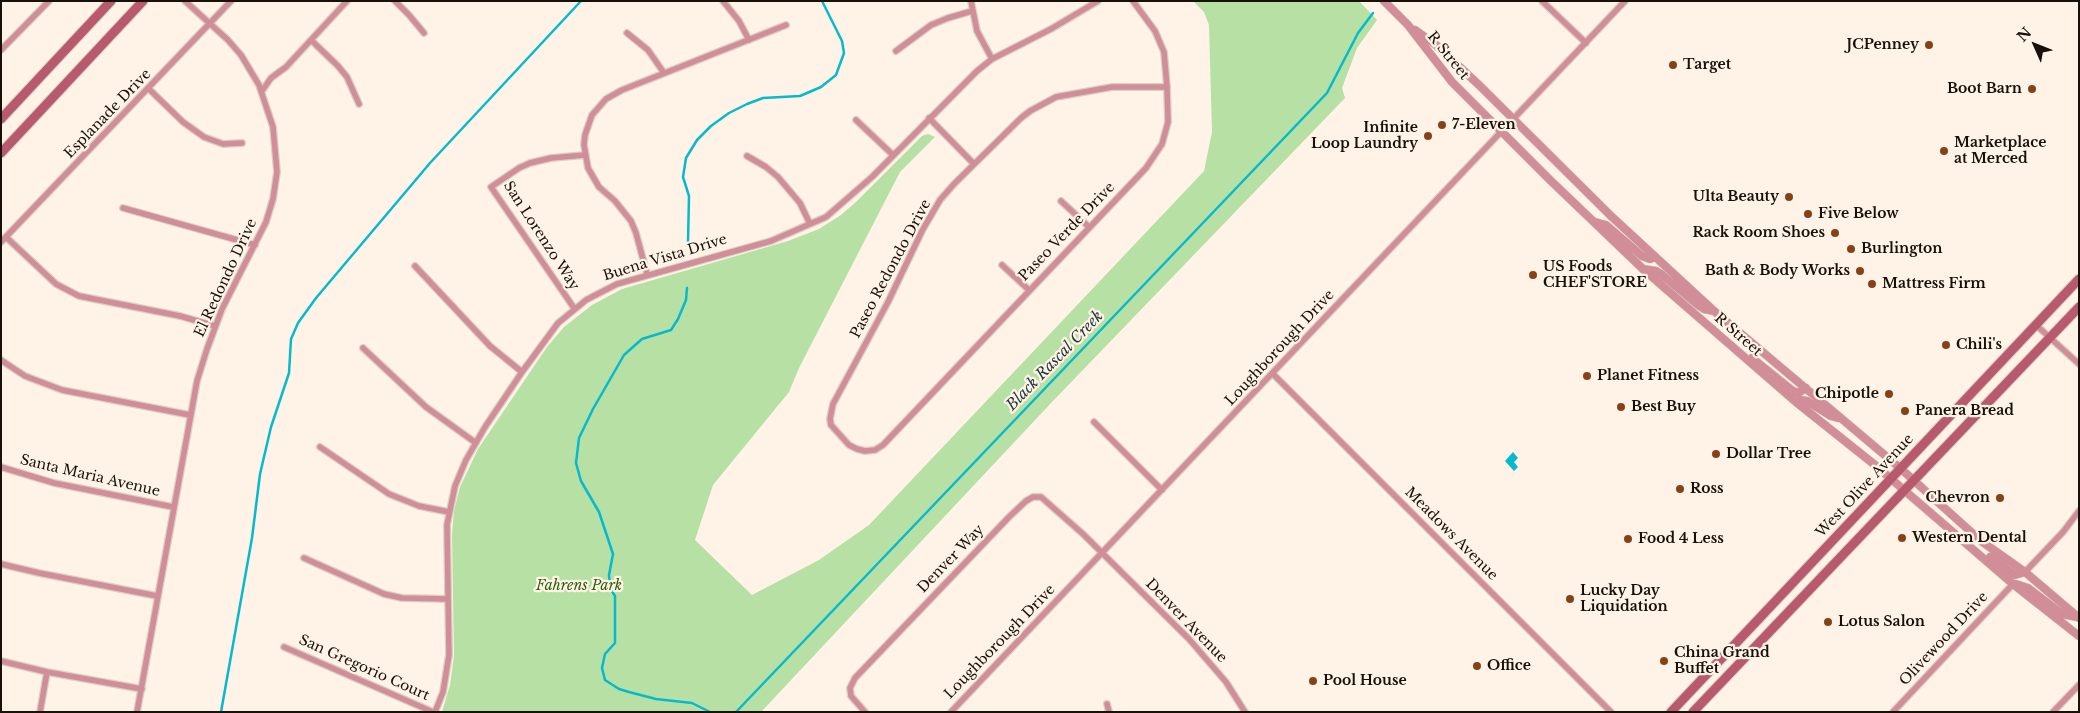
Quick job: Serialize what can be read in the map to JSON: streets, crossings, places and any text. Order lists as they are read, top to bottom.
{
  "streets": {
    "main road": ["West Olive Avenue"],
    "street": [
      "R Street",
      "Esplanade Drive",
      "Paseo Verde Drive",
      "San Lorenzo Way",
      "Buena Vista Drive",
      "Paseo Redondo Drive",
      "El Redondo Drive",
      "Loughborough Drive",
      "Santa Maria Avenue",
      "Meadows Avenue",
      "Denver Way",
      "Denver Avenue",
      "Olivewood Drive",
      "San Gregorio Court"
    ]
  },
  "crossings": [
    ["R Street", "Loughborough Drive"],
    ["R Street", "West Olive Avenue"],
    ["R Street", "Olivewood Drive"],
    ["Esplanade Drive", "El Redondo Drive"],
    ["Paseo Verde Drive", "Paseo Redondo Drive"],
    ["San Lorenzo Way", "Buena Vista Drive"],
    ["Buena Vista Drive", "San Gregorio Court"],
    ["El Redondo Drive", "Santa Maria Avenue"],
    ["Loughborough Drive", "Meadows Avenue"],
    ["Loughborough Drive", "Denver Way"],
    ["Loughborough Drive", "Denver Avenue"],
    ["Denver Way", "Denver Avenue"]
  ],
  "water": ["Black Rascal Creek"],
  "parks": ["Fahrens Park"],
  "places": [
    "JCPenney",
    "Target",
    "Boot Barn",
    "7-Eleven",
    "Infinite Loop Laundry",
    "Marketplace at Merced",
    "Ulta Beauty",
    "Five Below",
    "Rack Room Shoes",
    "Burlington",
    "Bath & Body Works",
    "US Foods CHEF'STORE",
    "Mattress Firm",
    "Chili's",
    "Planet Fitness",
    "Chipotle",
    "Best Buy",
    "Panera Bread",
    "Dollar Tree",
    "Ross",
    "Chevron",
    "Western Dental",
    "Food 4 Less",
    "Lucky Day Liquidation",
    "Lotus Salon",
    "China Grand Buffet",
    "Office",
    "Pool House"
  ],
  "north": "top left"
}
